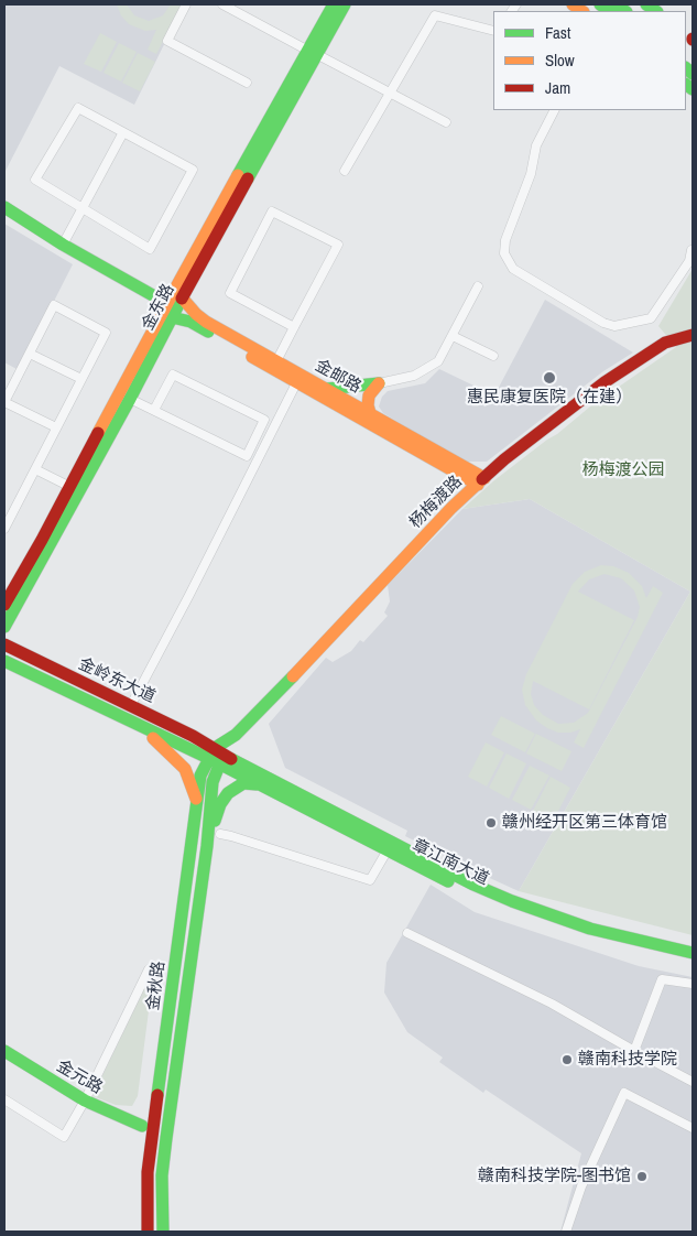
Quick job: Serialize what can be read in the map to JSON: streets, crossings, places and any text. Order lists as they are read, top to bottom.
{
  "streets": {
    "main road": [
      "金东路",
      "金邮路",
      "杨梅渡路",
      "金岭东大道",
      "章江南大道",
      "金秋路",
      "金元路"
    ]
  },
  "crossings": [
    ["金东路", "金邮路"],
    ["金邮路", "杨梅渡路"],
    ["杨梅渡路", "金岭东大道"],
    ["杨梅渡路", "章江南大道"],
    ["杨梅渡路", "金秋路"],
    ["金岭东大道", "章江南大道"],
    ["金岭东大道", "金秋路"],
    ["章江南大道", "金秋路"]
  ],
  "parks": ["杨梅渡公园"],
  "places": [
    "惠民康复医院（在建）",
    "赣州经开区第三体育馆",
    "赣南科技学院",
    "赣南科技学院-图书馆"
  ],
  "legend": ["Fast", "Slow", "Jam"]
}
